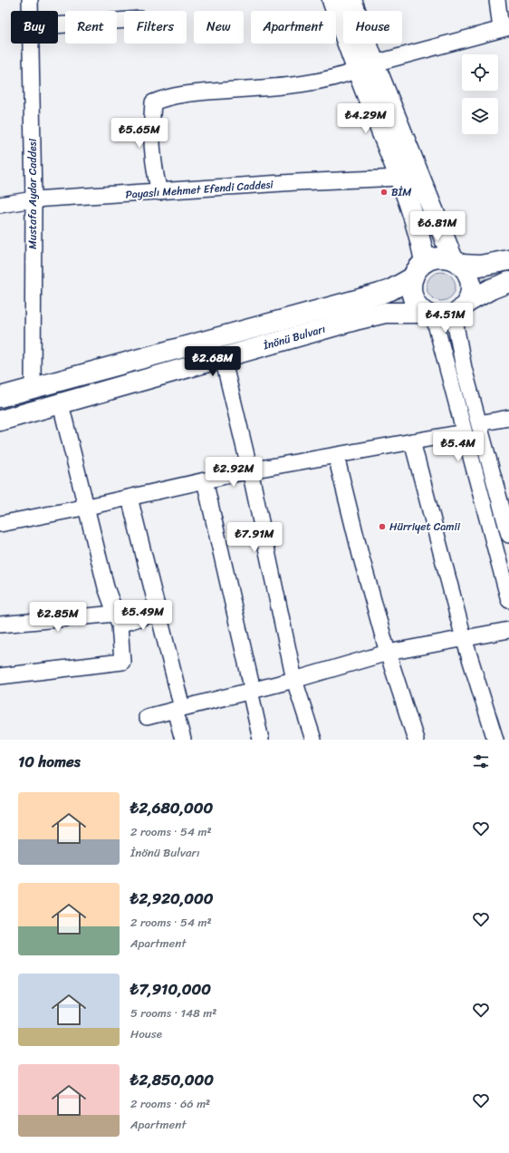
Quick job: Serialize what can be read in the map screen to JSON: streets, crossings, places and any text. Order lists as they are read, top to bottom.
{
  "streets": {
    "main road": ["İnönü Bulvarı"],
    "street": ["Payaslı Mehmet Efendi Caddesi", "Mustafa Aydar Caddesi"]
  },
  "crossings": [
    ["Payaslı Mehmet Efendi Caddesi", "Mustafa Aydar Caddesi"]
  ],
  "places": ["BİM", "Hürriyet Camii"],
  "page": {
    "chip": [
      "Buy",
      "Rent",
      "Filters",
      "New",
      "Apartment",
      "House"
    ],
    "price": [
      "₺4.29M",
      "₺5.65M",
      "₺6.81M",
      "₺4.51M",
      "₺2.68M",
      "₺5.4M",
      "₺2.92M",
      "₺7.91M",
      "₺5.49M",
      "₺2.85M"
    ],
    "heading": "10 homes",
    "list": [
      {
        "name": "₺2,680,000",
        "note": "2 rooms · 54 m² · İnönü Bulvarı"
      },
      {
        "name": "₺2,920,000",
        "note": "2 rooms · 54 m² · Apartment"
      },
      {
        "name": "₺7,910,000",
        "note": "5 rooms · 148 m² · House"
      },
      {
        "name": "₺2,850,000",
        "note": "2 rooms · 66 m² · Apartment"
      }
    ]
  }
}
